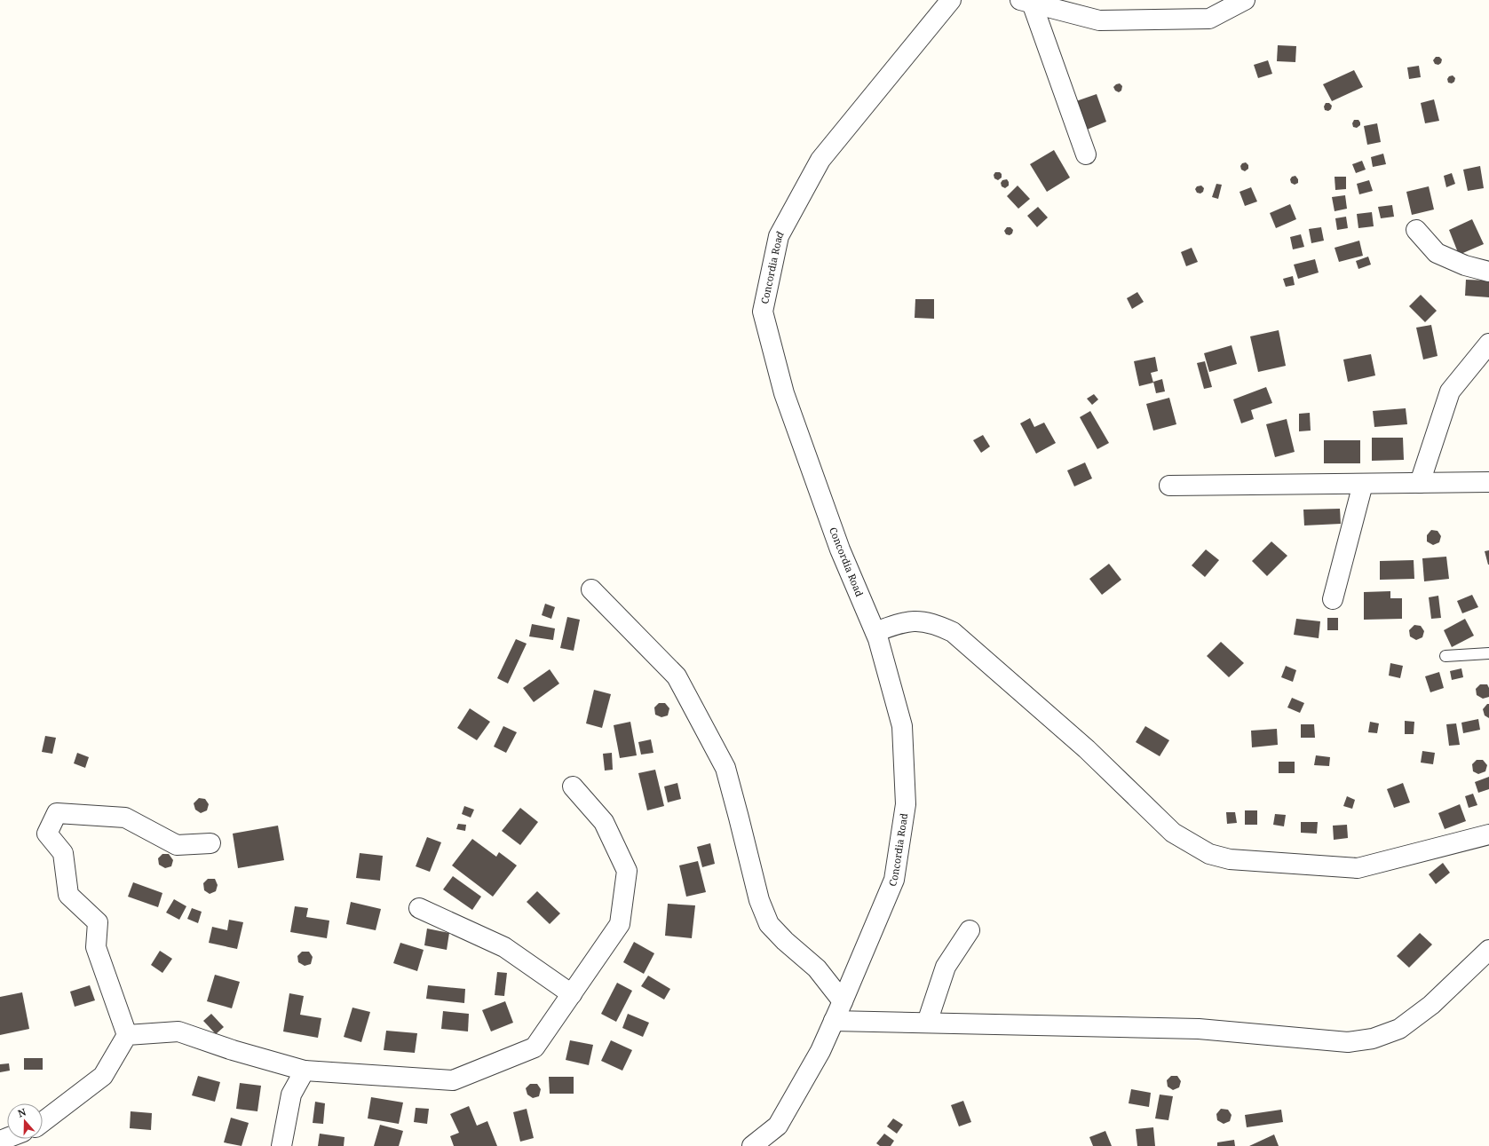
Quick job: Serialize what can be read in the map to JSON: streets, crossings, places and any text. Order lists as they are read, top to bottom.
{
  "streets": {
    "street": ["Concordia Road"]
  },
  "north": "top"
}
